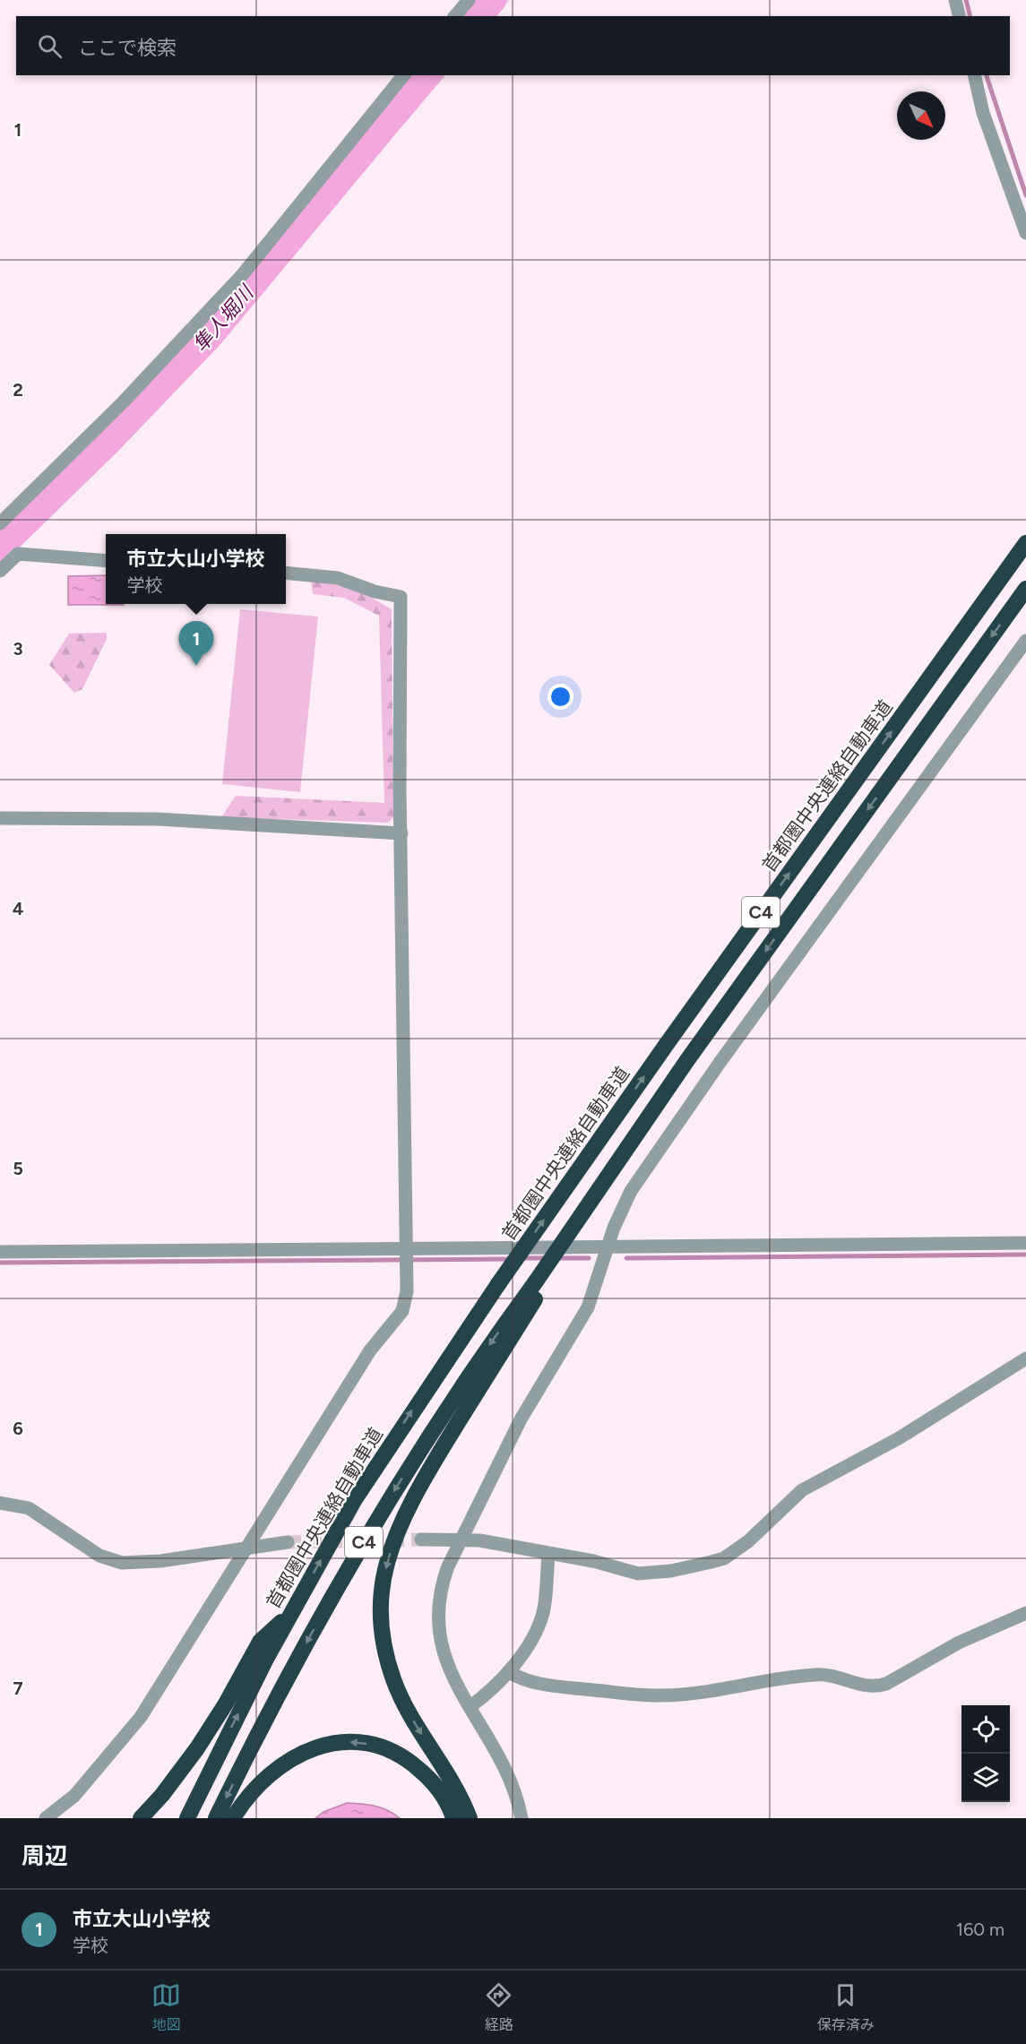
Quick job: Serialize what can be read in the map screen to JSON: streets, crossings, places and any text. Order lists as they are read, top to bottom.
{
  "streets": {
    "highway": ["首都圏中央連絡自動車道", "C4"]
  },
  "water": ["隼人堀川"],
  "north": "bottom right",
  "page": {
    "search": "ここで検索",
    "popup": ["市立大山小学校", "学校"],
    "pins": "1",
    "heading": "周辺",
    "list": [
      {
        "mark": "1",
        "name": "市立大山小学校",
        "note": "学校",
        "value": "160 m"
      }
    ],
    "nav": ["地図", "経路", "保存済み"]
  },
  "grid": {
    "rows": [
      "1",
      "2",
      "3",
      "4",
      "5",
      "6",
      "7"
    ]
  }
}
